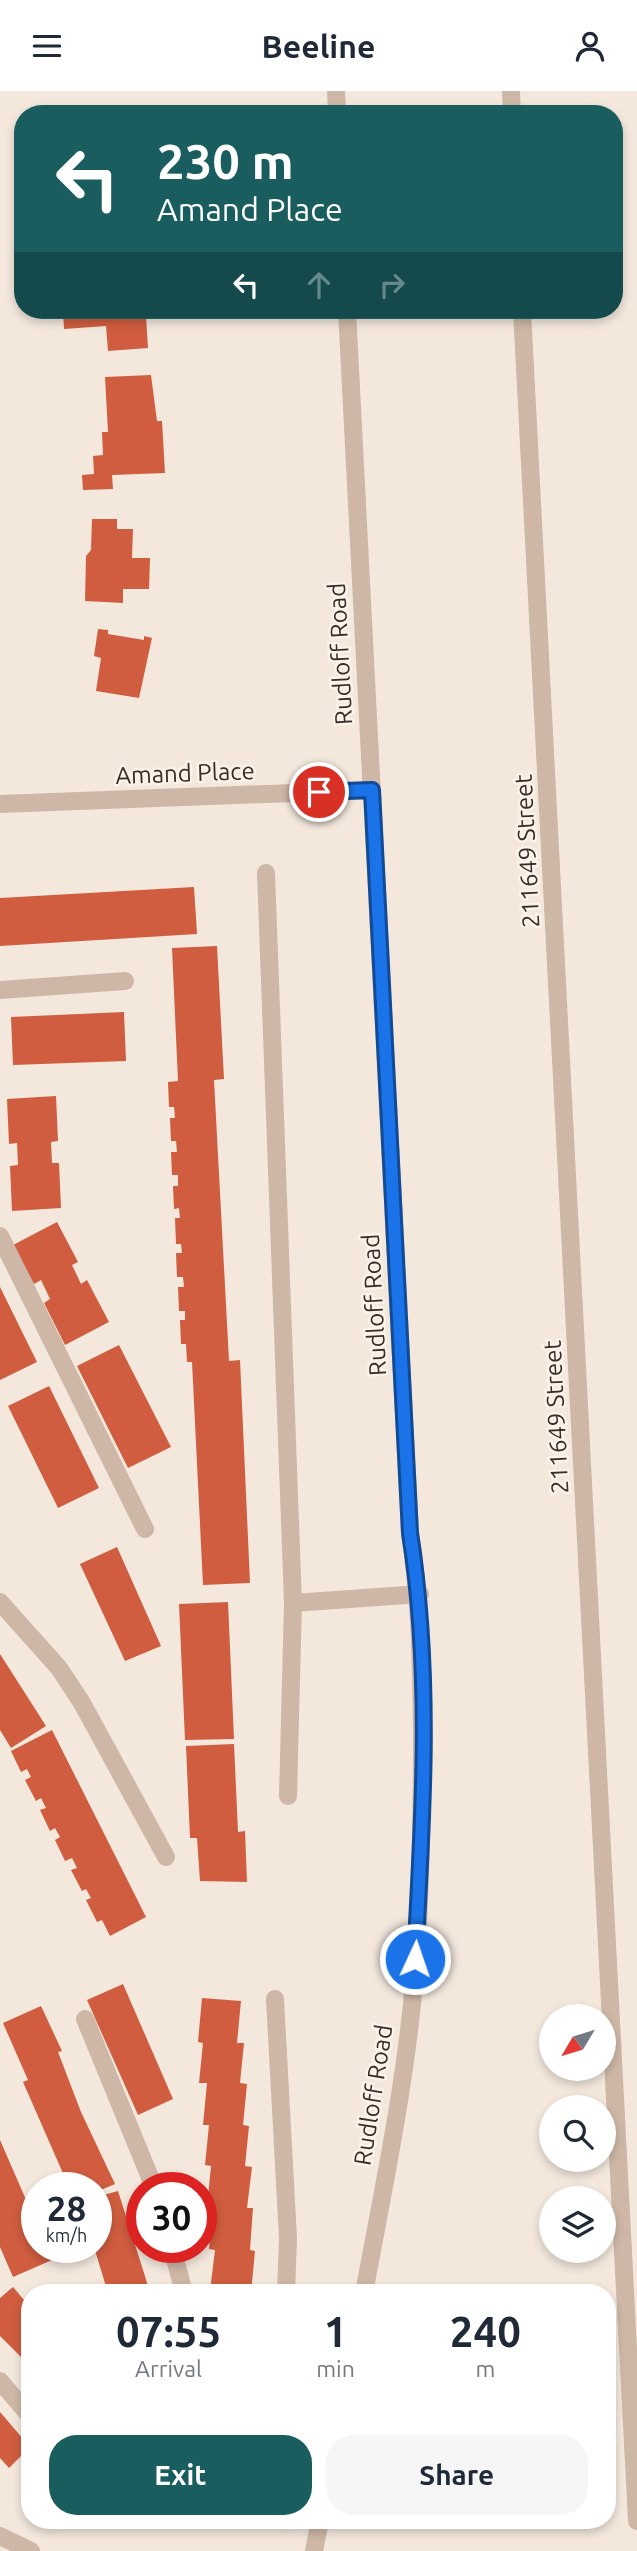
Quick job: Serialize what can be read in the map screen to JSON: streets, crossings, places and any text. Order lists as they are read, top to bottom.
{
  "streets": {
    "street": ["Rudloff Road", "Amand Place", "211649 Street"]
  },
  "crossings": [
    ["Rudloff Road", "Amand Place"]
  ],
  "north": "bottom left",
  "page": {
    "header": "Beeline",
    "turn": ["230 m", "Amand Place"],
    "speed": "28 km/h",
    "limit": "30",
    "eta": [
      "07:55",
      "Arrival",
      "1",
      "min",
      "240",
      "m"
    ],
    "buttons": ["Exit", "Share"]
  }
}
